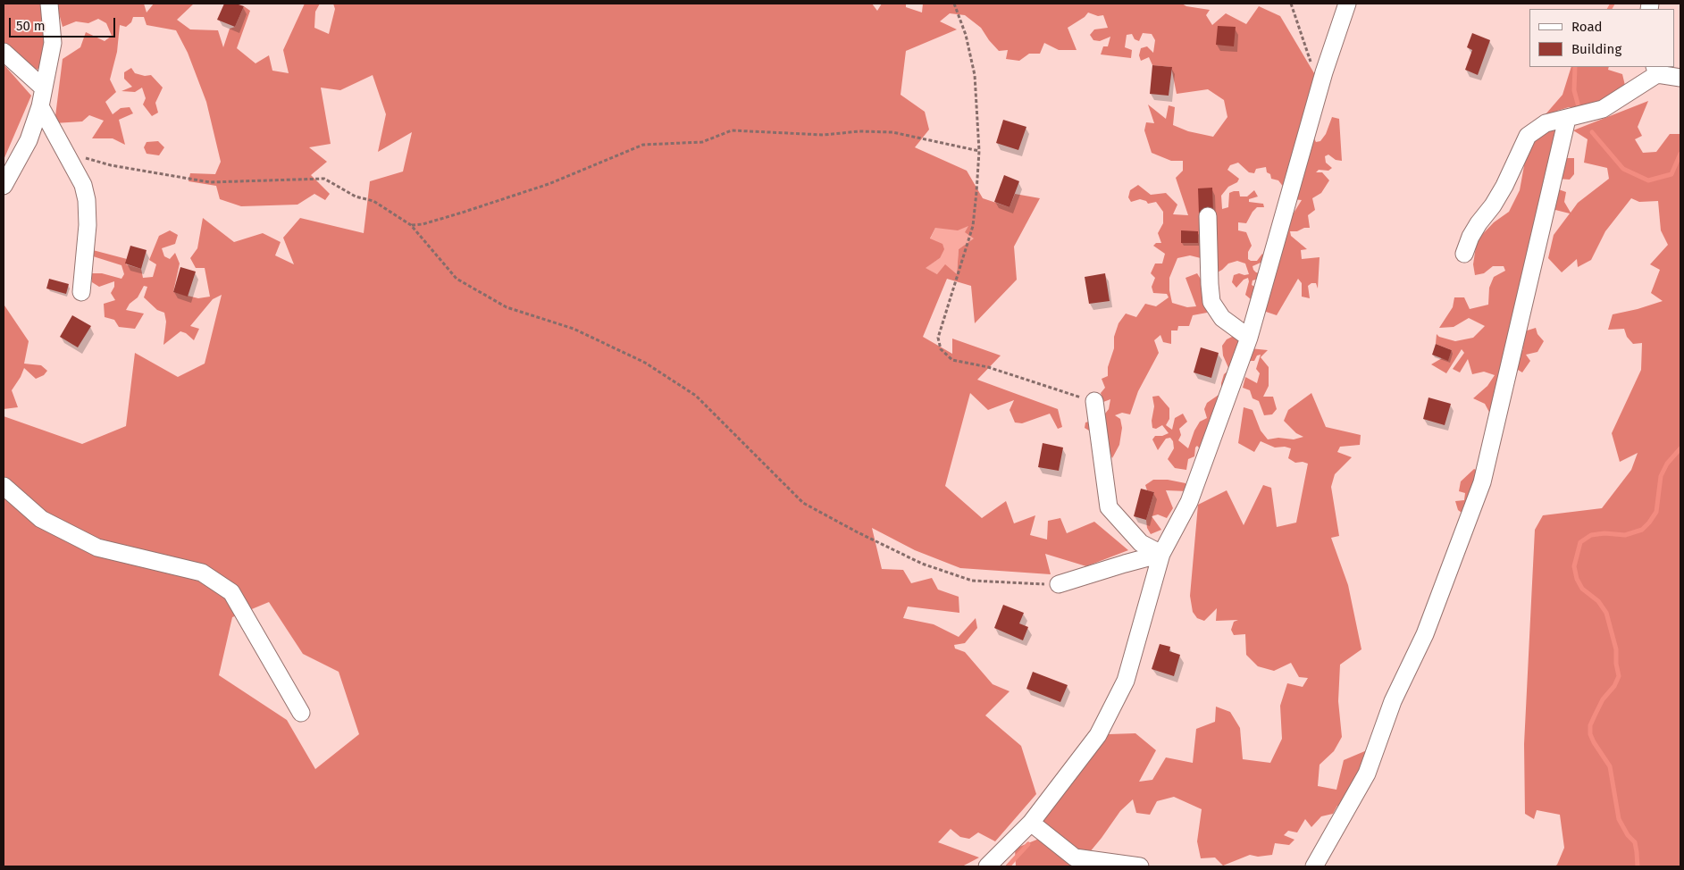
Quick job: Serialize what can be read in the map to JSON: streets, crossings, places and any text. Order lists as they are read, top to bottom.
{
  "legend": ["Road", "Building"],
  "scale_bar": "50 m"
}
